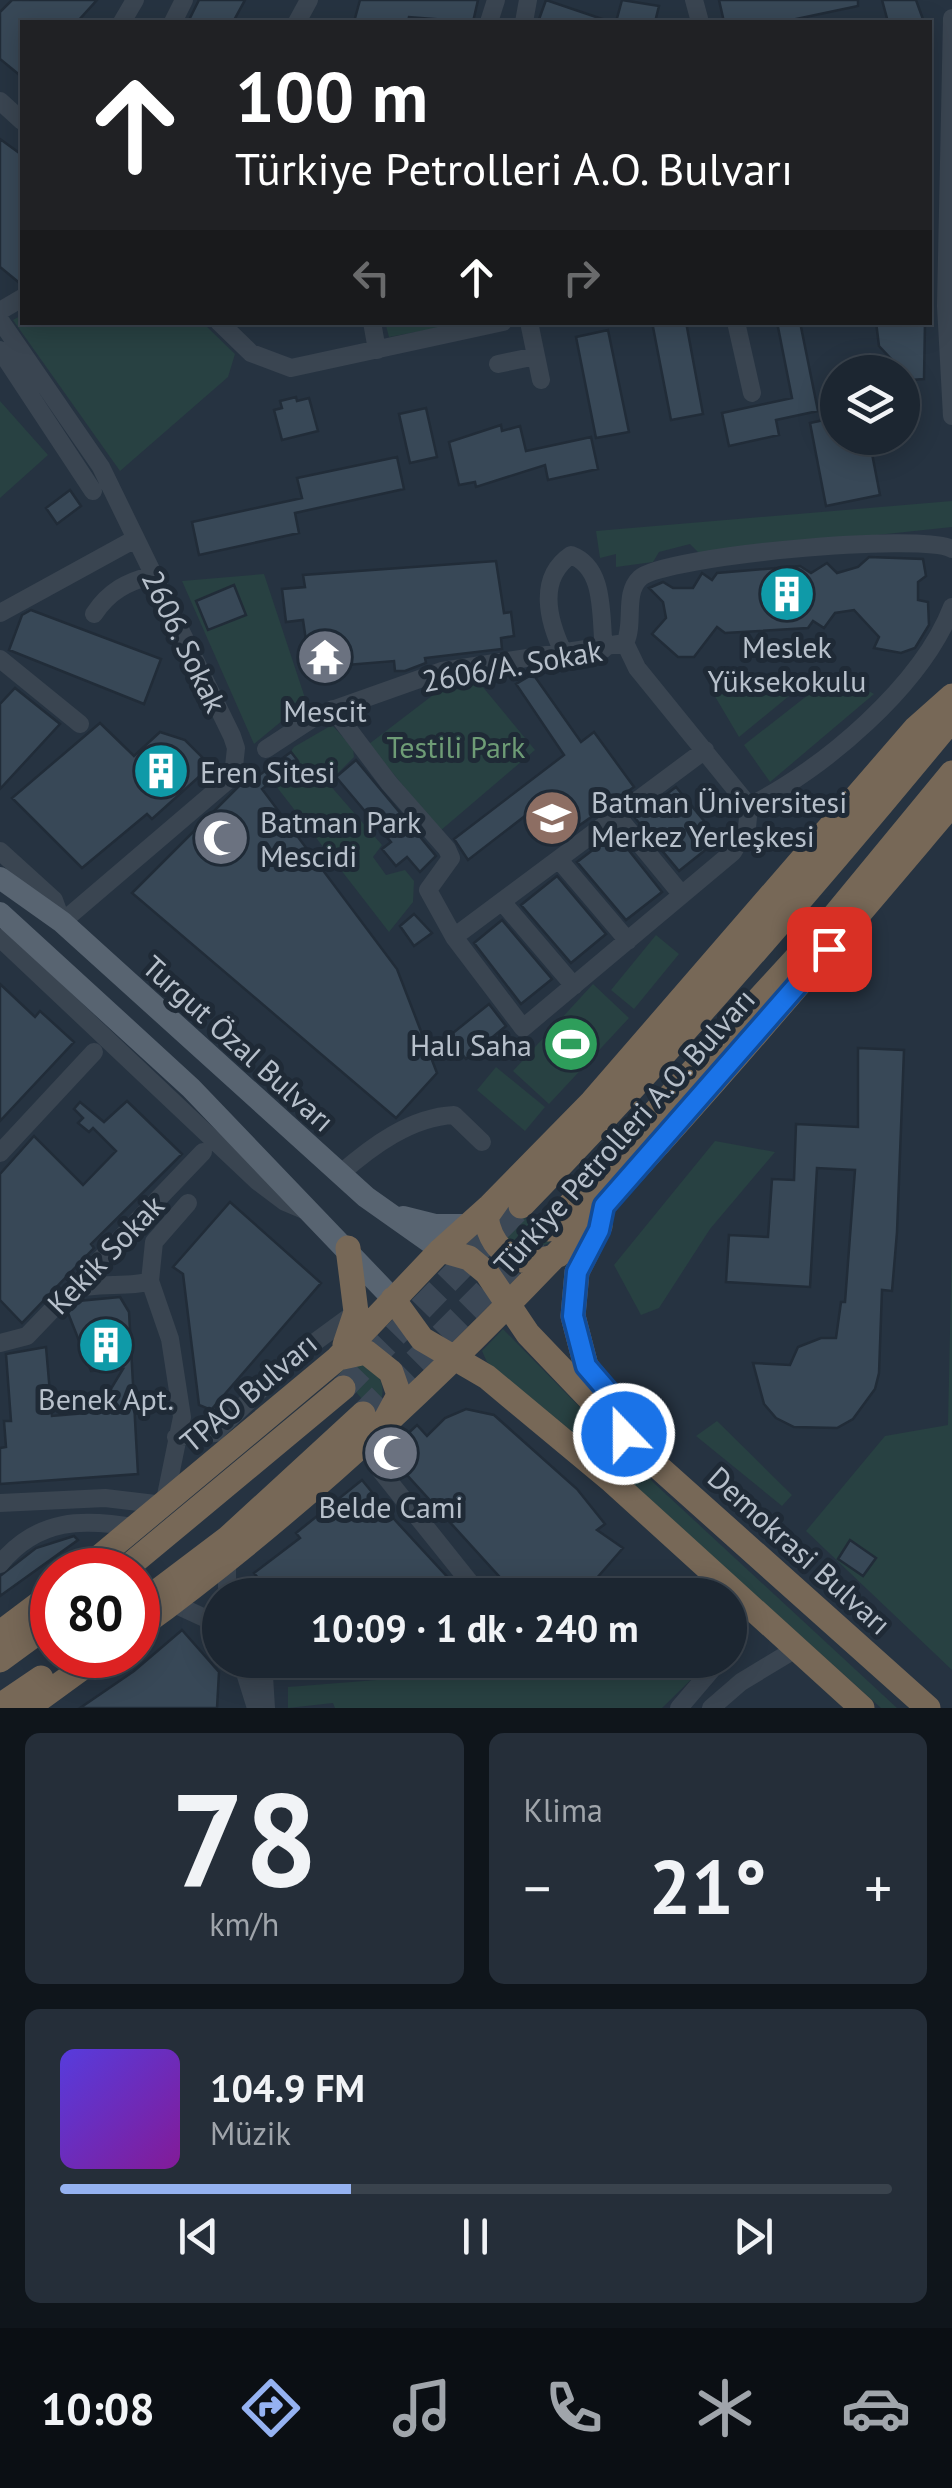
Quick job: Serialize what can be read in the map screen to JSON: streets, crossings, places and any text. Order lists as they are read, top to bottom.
{
  "streets": {
    "highway": ["Türkiye Petrolleri A.O. Bulvarı", "TPAO Bulvarı", "Demokrasi Bulvarı"],
    "main road": ["Turgut Özal Bulvarı"],
    "street": ["2606. Sokak", "2606/A. Sokak", "Kekik Sokak"]
  },
  "crossings": [
    ["2606. Sokak", "Turgut Özal Bulvarı"],
    ["Turgut Özal Bulvarı", "Türkiye Petrolleri A.O. Bulvarı"],
    ["Turgut Özal Bulvarı", "TPAO Bulvarı"],
    ["Turgut Özal Bulvarı", "Demokrasi Bulvarı"],
    ["Türkiye Petrolleri A.O. Bulvarı", "TPAO Bulvarı"],
    ["Türkiye Petrolleri A.O. Bulvarı", "Demokrasi Bulvarı"],
    ["TPAO Bulvarı", "Demokrasi Bulvarı"]
  ],
  "parks": ["Testili Park"],
  "places": {
    "building": ["Meslek Yüksekokulu", "Eren Sitesi", "Benek Apt."],
    "temple": ["Mescit"],
    "school or university": ["Batman Üniversitesi Merkez Yerleşkesi"],
    "mosque": ["Batman Park Mescidi", "Belde Cami"],
    "sports": ["Halı Saha"]
  },
  "page": {
    "turn": ["100 m", "Türkiye Petrolleri A.O. Bulvarı"],
    "limit": "80",
    "trip": "10:09 · 1 dk · 240 m",
    "tile": [
      ["78", "km/h"],
      "Klima"
    ],
    "heat": ["−", "21°", "+"],
    "song": ["104.9 FM", "Müzik"],
    "tabs": "10:08"
  }
}
